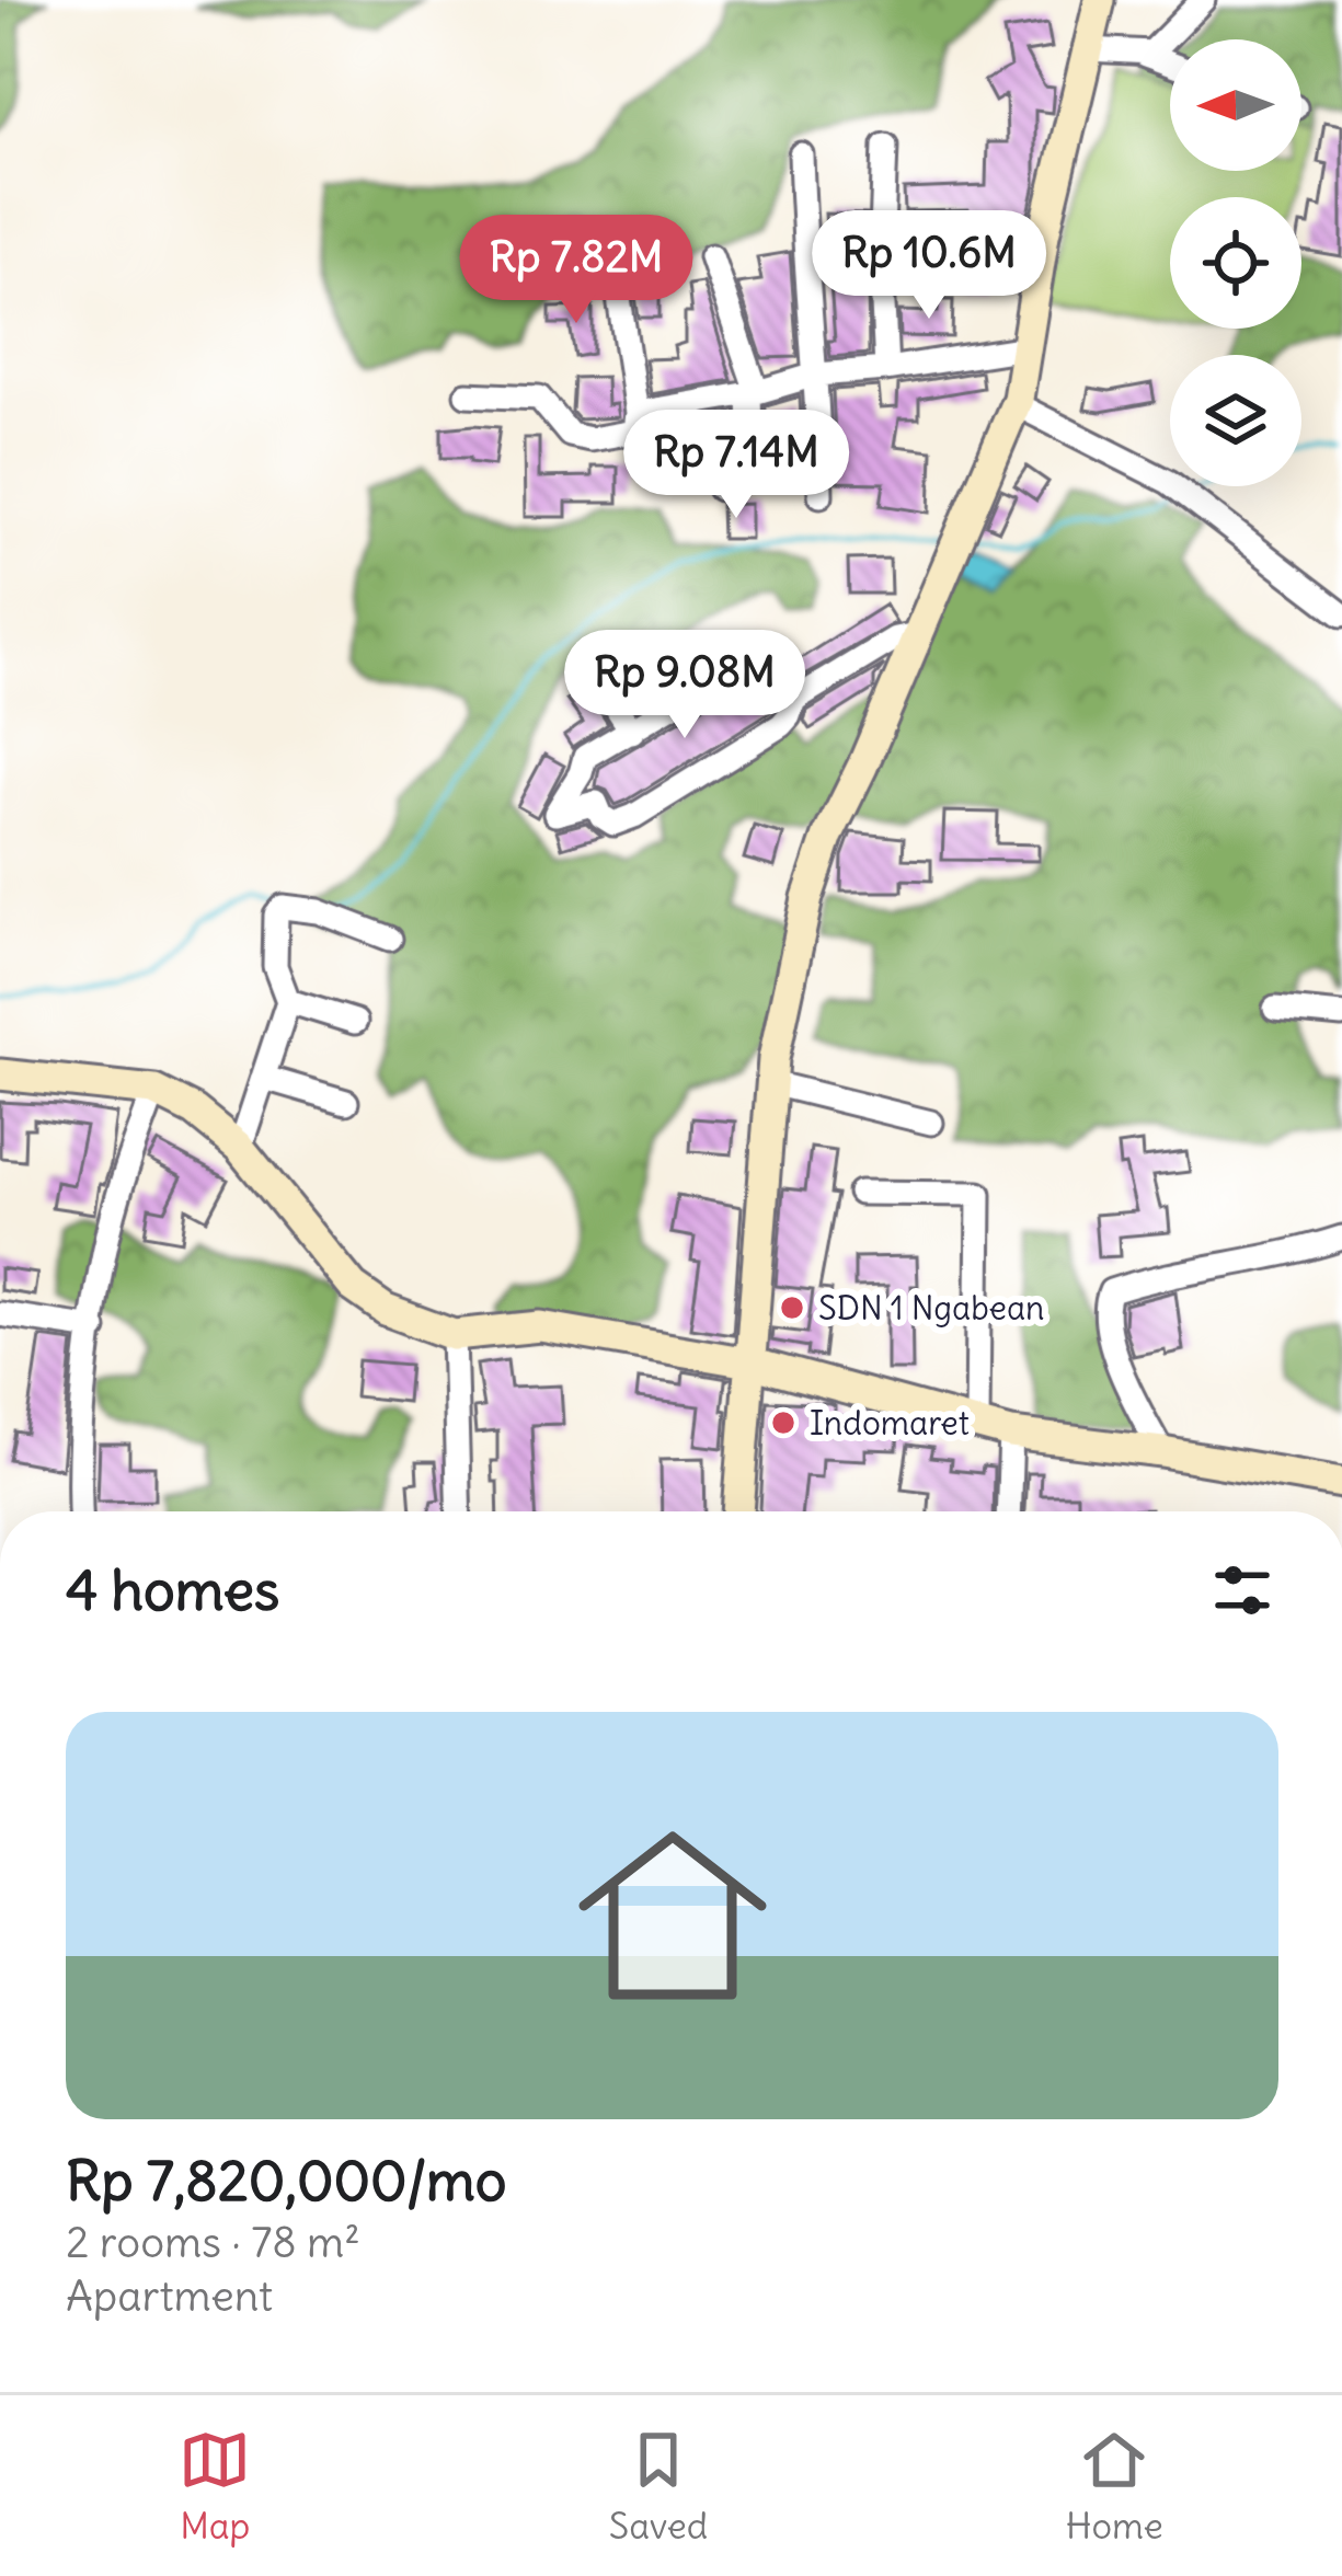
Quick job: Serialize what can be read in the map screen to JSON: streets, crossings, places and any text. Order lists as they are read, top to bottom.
{
  "places": ["SDN 1 Ngabean", "Indomaret"],
  "north": "left",
  "page": {
    "price": [
      "Rp 10.6M",
      "Rp 7.82M",
      "Rp 7.14M",
      "Rp 9.08M"
    ],
    "heading": "4 homes",
    "list": [
      {
        "name": "Rp 7,820,000/mo",
        "note": "2 rooms · 78 m² · Apartment"
      }
    ],
    "tabs": ["Map", "Saved", "Home"]
  }
}
